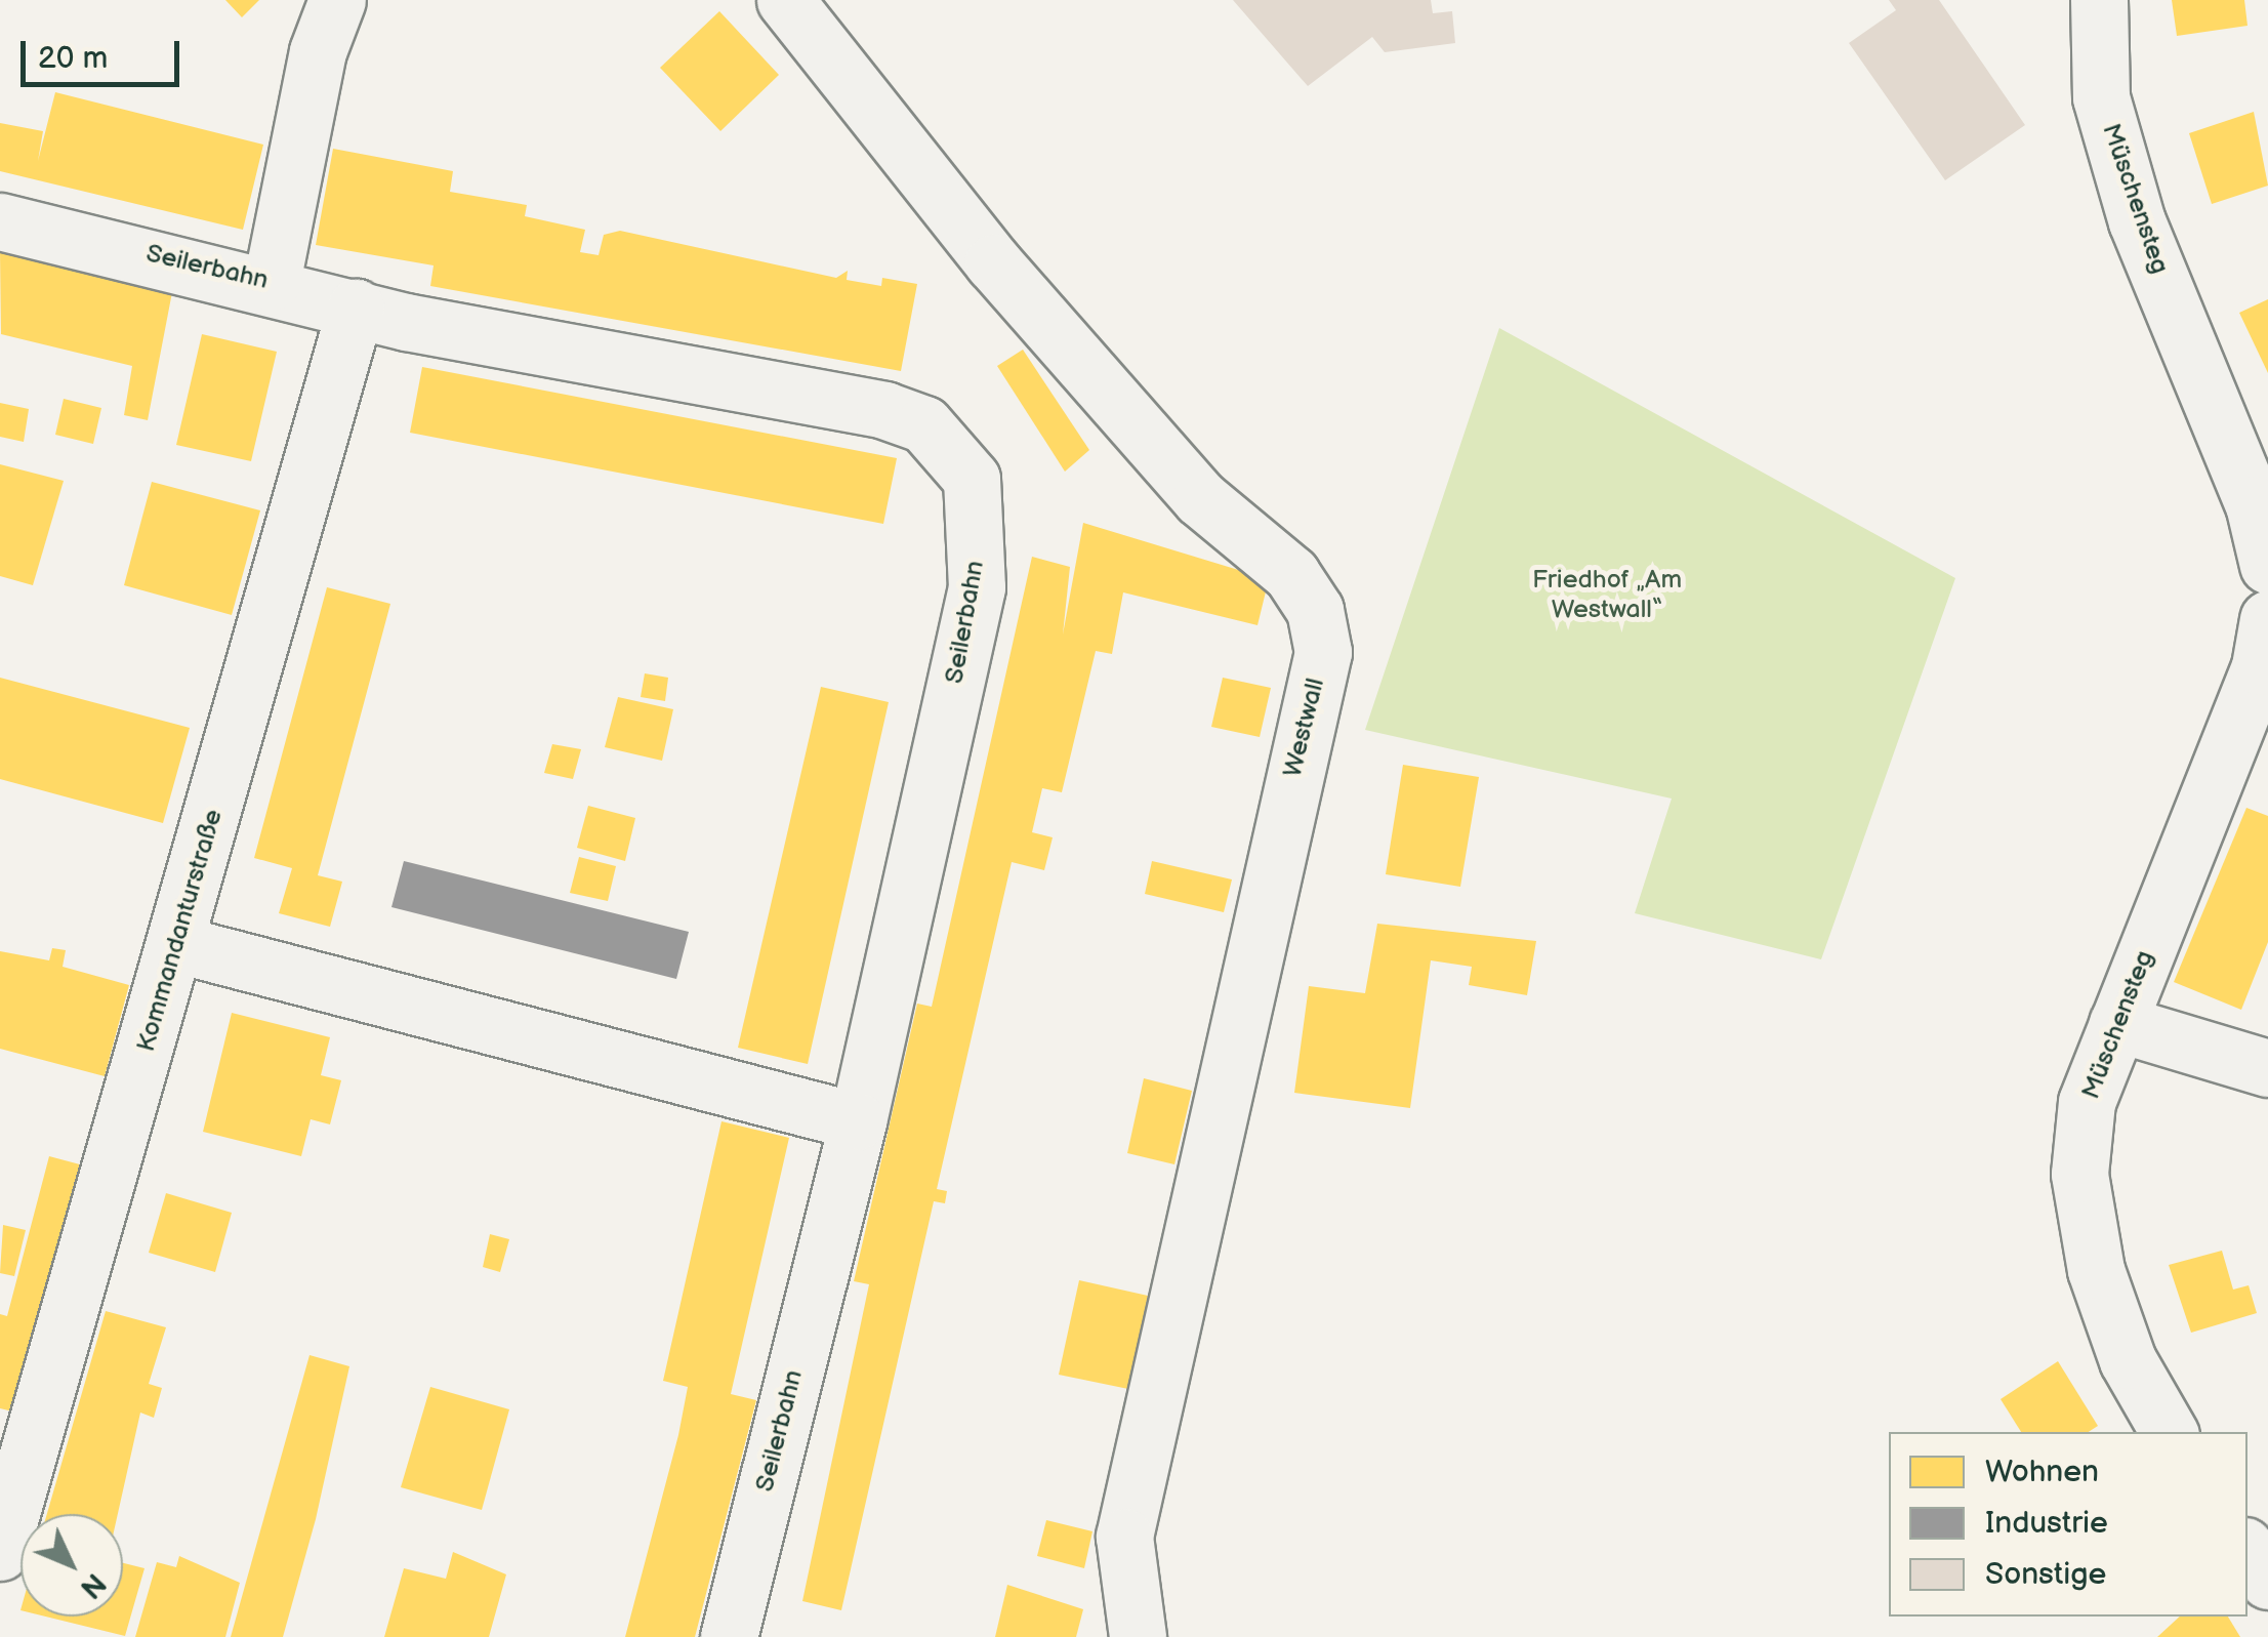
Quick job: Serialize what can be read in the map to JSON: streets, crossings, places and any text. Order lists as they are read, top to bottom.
{
  "streets": {
    "street": [
      "Müschensteg",
      "Seilerbahn",
      "Westwall",
      "Kommandanturstraße"
    ]
  },
  "crossings": [
    ["Seilerbahn", "Kommandanturstraße"]
  ],
  "parks": ["Friedhof „Am Westwall“"],
  "legend": ["Wohnen", "Industrie", "Sonstige"],
  "scale_bar": "20 m",
  "north": "bottom right"
}
